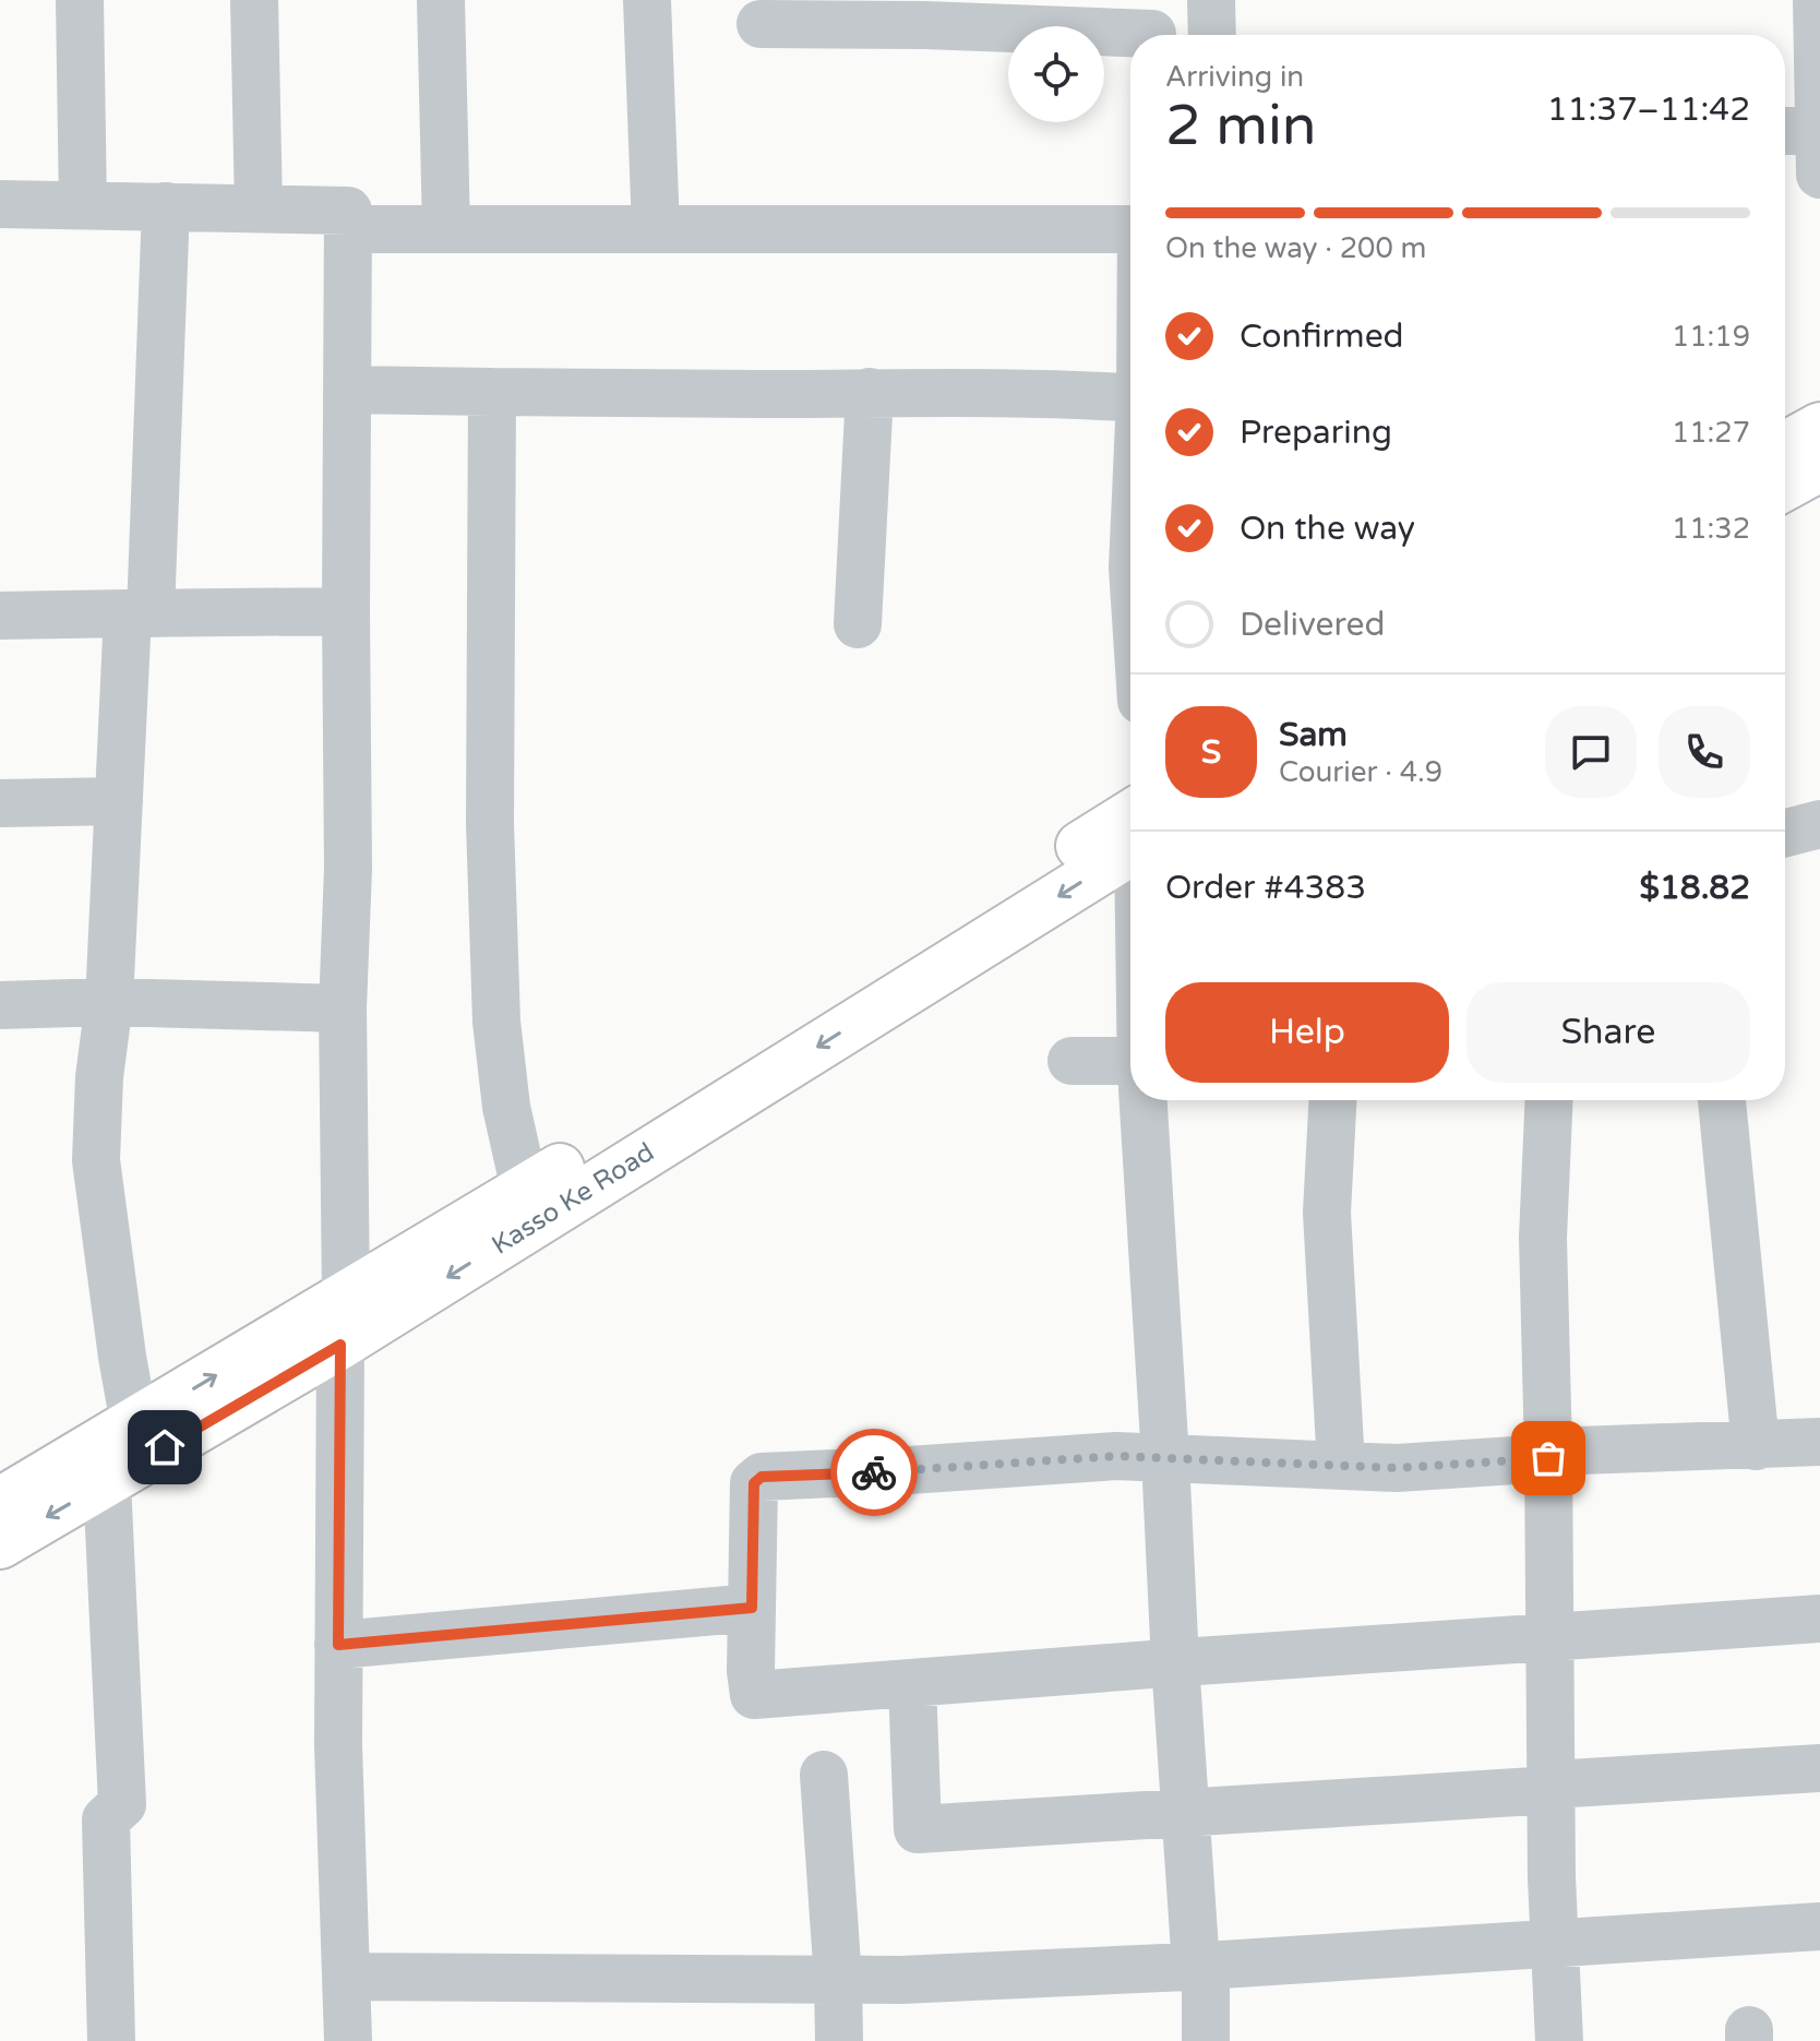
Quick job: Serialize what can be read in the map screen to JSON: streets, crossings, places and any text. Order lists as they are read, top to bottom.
{
  "streets": {
    "main road": ["Kasso Ke Road"]
  },
  "page": {
    "heading": ["2 min", "Arriving in", "11:37–11:42"],
    "panel": [
      "Sam",
      "Courier · 4.9",
      "Order #4383",
      "$18.82"
    ],
    "bar": "On the way · 200 m",
    "list": [
      ["Confirmed", "11:19"],
      ["Preparing", "11:27"],
      ["On the way", "11:32"],
      "Delivered"
    ],
    "round": "S",
    "buttons": ["Help", "Share"]
  }
}
